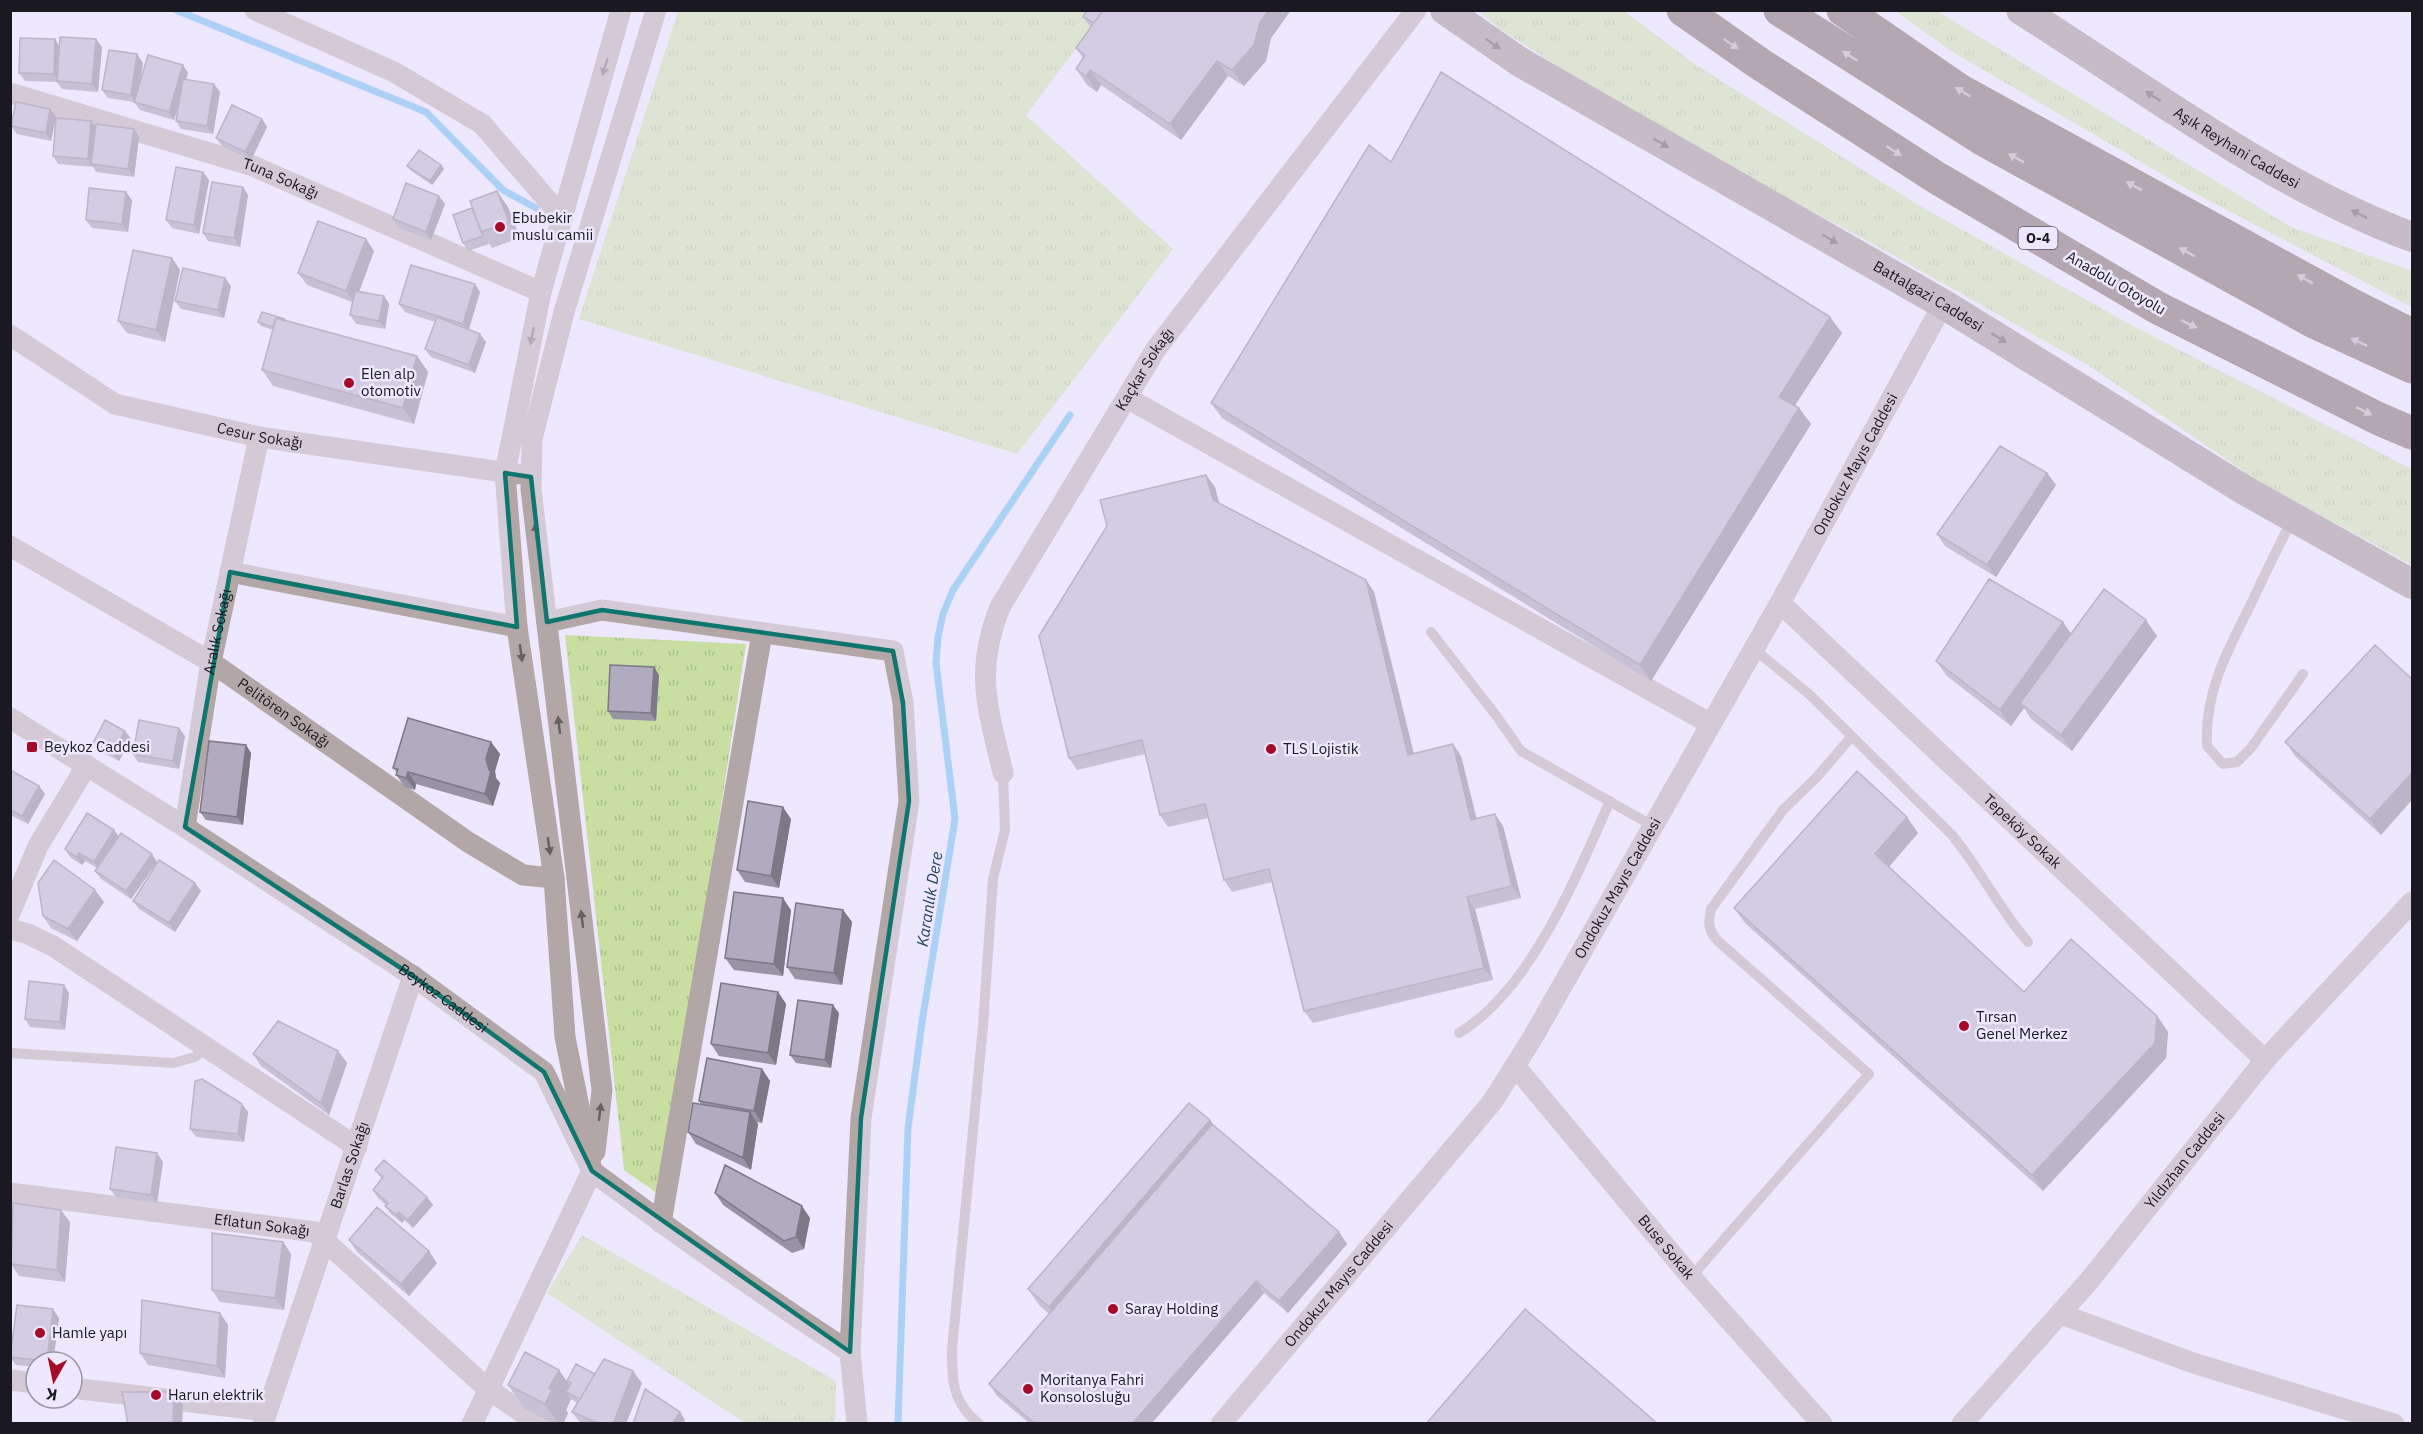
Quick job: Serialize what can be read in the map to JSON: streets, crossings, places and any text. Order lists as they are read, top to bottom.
{
  "streets": {
    "highway": ["O-4", "Anadolu Otoyolu"],
    "main road": ["Aşık Reyhani Caddesi", "Battalgazi Caddesi"],
    "street": [
      "Tuna Sokağı",
      "Kaçkar Sokağı",
      "Cesur Sokağı",
      "Ondokuz Mayıs Caddesi",
      "Aralık Sokağı",
      "Pelitören Sokağı",
      "Tepeköy Sokak",
      "Beykoz Caddesi",
      "Yıldızhan Caddesi",
      "Barlas Sokağı",
      "Eflatun Sokağı",
      "Buse Sokak"
    ]
  },
  "crossings": [
    ["Battalgazi Caddesi", "Ondokuz Mayıs Caddesi"],
    ["Cesur Sokağı", "Aralık Sokağı"],
    ["Ondokuz Mayıs Caddesi", "Tepeköy Sokak"],
    ["Ondokuz Mayıs Caddesi", "Buse Sokak"],
    ["Aralık Sokağı", "Pelitören Sokağı"],
    ["Aralık Sokağı", "Beykoz Caddesi"],
    ["Tepeköy Sokak", "Yıldızhan Caddesi"],
    ["Beykoz Caddesi", "Barlas Sokağı"],
    ["Barlas Sokağı", "Eflatun Sokağı"]
  ],
  "one_way": ["Aşık Reyhani Caddesi", "Battalgazi Caddesi"],
  "water": ["Karanlık Dere"],
  "places": {
    "other": [
      "Ebubekir muslu camii",
      "Elen alp otomotiv",
      "TLS Lojistik",
      "Tırsan Genel Merkez",
      "Saray Holding",
      "Hamle yapı",
      "Moritanya Fahri Konsolosluğu",
      "Harun elektrik"
    ],
    "transit": ["Beykoz Caddesi"]
  },
  "north": "bottom"
}
